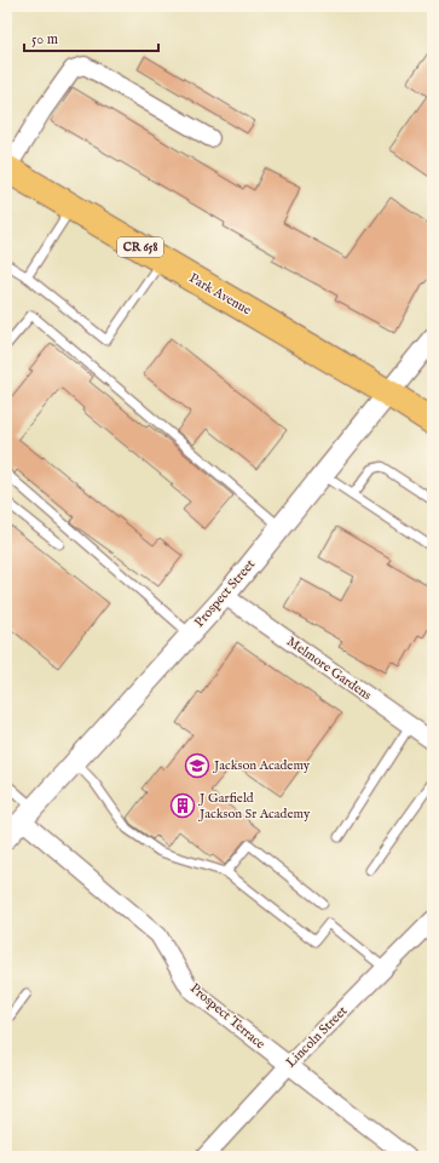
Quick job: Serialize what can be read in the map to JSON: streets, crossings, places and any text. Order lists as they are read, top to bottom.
{
  "streets": {
    "main road": ["CR 658", "Park Avenue"],
    "street": [
      "Prospect Street",
      "Melmore Gardens",
      "Prospect Terrace",
      "Lincoln Street"
    ]
  },
  "crossings": [
    ["Park Avenue", "Prospect Street"],
    ["Prospect Street", "Melmore Gardens"],
    ["Prospect Street", "Prospect Terrace"],
    ["Prospect Terrace", "Lincoln Street"]
  ],
  "places": {
    "school or university": ["Jackson Academy"],
    "building": ["J Garfield Jackson Sr Academy"]
  },
  "scale_bar": "50 m"
}
